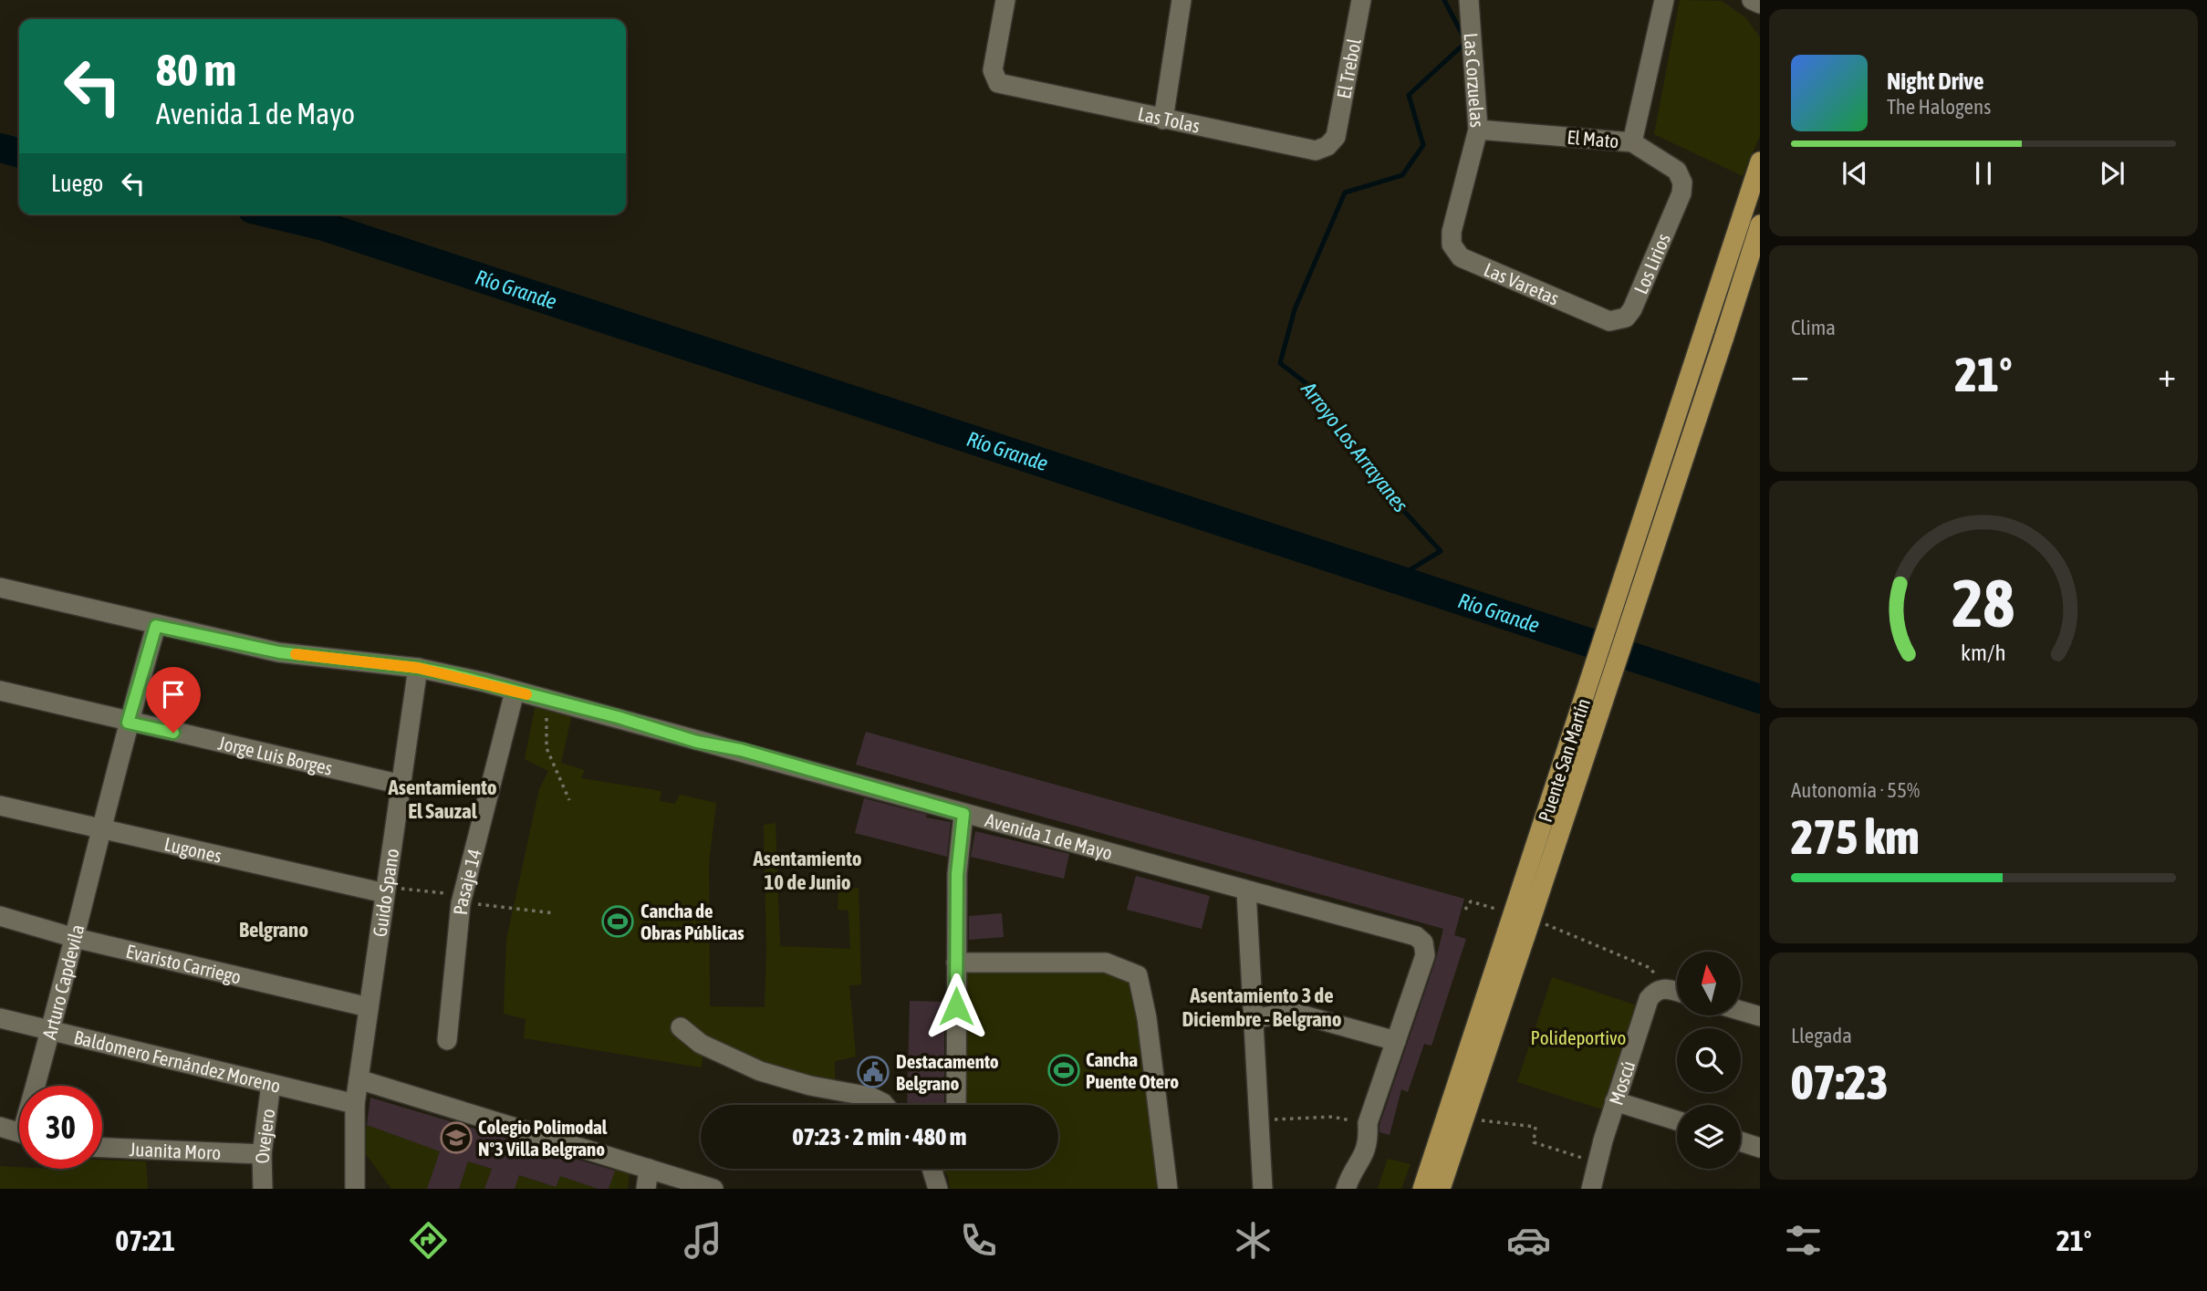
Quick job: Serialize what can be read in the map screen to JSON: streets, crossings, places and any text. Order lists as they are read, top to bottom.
{
  "streets": {
    "main road": ["Puente San Martín"],
    "street": [
      "El Trebol",
      "Las Corzuelas",
      "Las Tolas",
      "El Mato",
      "Los Lirios",
      "Las Varetas",
      "Jorge Luis Borges",
      "Avenida 1 de Mayo",
      "Lugones",
      "Pasaje 14",
      "Guido Spano",
      "Evaristo Carriego",
      "Arturo Capdevila",
      "Baldomero Fernández Moreno",
      "Moscú",
      "Ovejero",
      "Juanita Moro"
    ]
  },
  "crossings": [
    ["El Trebol", "Las Tolas"],
    ["Las Corzuelas", "El Mato"],
    ["Las Corzuelas", "Las Varetas"],
    ["El Mato", "Los Lirios"],
    ["Los Lirios", "Las Varetas"],
    ["Jorge Luis Borges", "Guido Spano"],
    ["Jorge Luis Borges", "Arturo Capdevila"],
    ["Avenida 1 de Mayo", "Pasaje 14"],
    ["Avenida 1 de Mayo", "Guido Spano"],
    ["Avenida 1 de Mayo", "Arturo Capdevila"],
    ["Lugones", "Guido Spano"],
    ["Lugones", "Arturo Capdevila"],
    ["Guido Spano", "Evaristo Carriego"],
    ["Guido Spano", "Baldomero Fernández Moreno"],
    ["Evaristo Carriego", "Arturo Capdevila"],
    ["Arturo Capdevila", "Baldomero Fernández Moreno"],
    ["Baldomero Fernández Moreno", "Ovejero"],
    ["Ovejero", "Juanita Moro"]
  ],
  "districts": [
    "Asentamiento El Sauzal",
    "Asentamiento 10 de Junio",
    "Belgrano",
    "Asentamiento 3 de Diciembre - Belgrano"
  ],
  "water": ["Río Grande", "Arroyo Los Arrayanes"],
  "parks": ["Polideportivo"],
  "places": {
    "sports": ["Cancha de Obras Públicas", "Cancha Puente Otero"],
    "public building": ["Destacamento Belgrano"],
    "school or university": ["Colegio Polimodal Nº3 Villa Belgrano"]
  },
  "north": "top",
  "page": {
    "turn": ["80 m", "Avenida 1 de Mayo"],
    "song": ["Night Drive", "The Halogens"],
    "then": "Luego",
    "tile": [
      "Clima",
      ["Autonomía · 55%", "275 km"],
      ["Llegada", "07:23"]
    ],
    "heat": ["−", "21°", "+"],
    "limit": "30",
    "trip": "07:23 · 2 min · 480 m",
    "tabs": ["07:21", "21°"],
    "gauge": ["28", "km/h"]
  }
}
